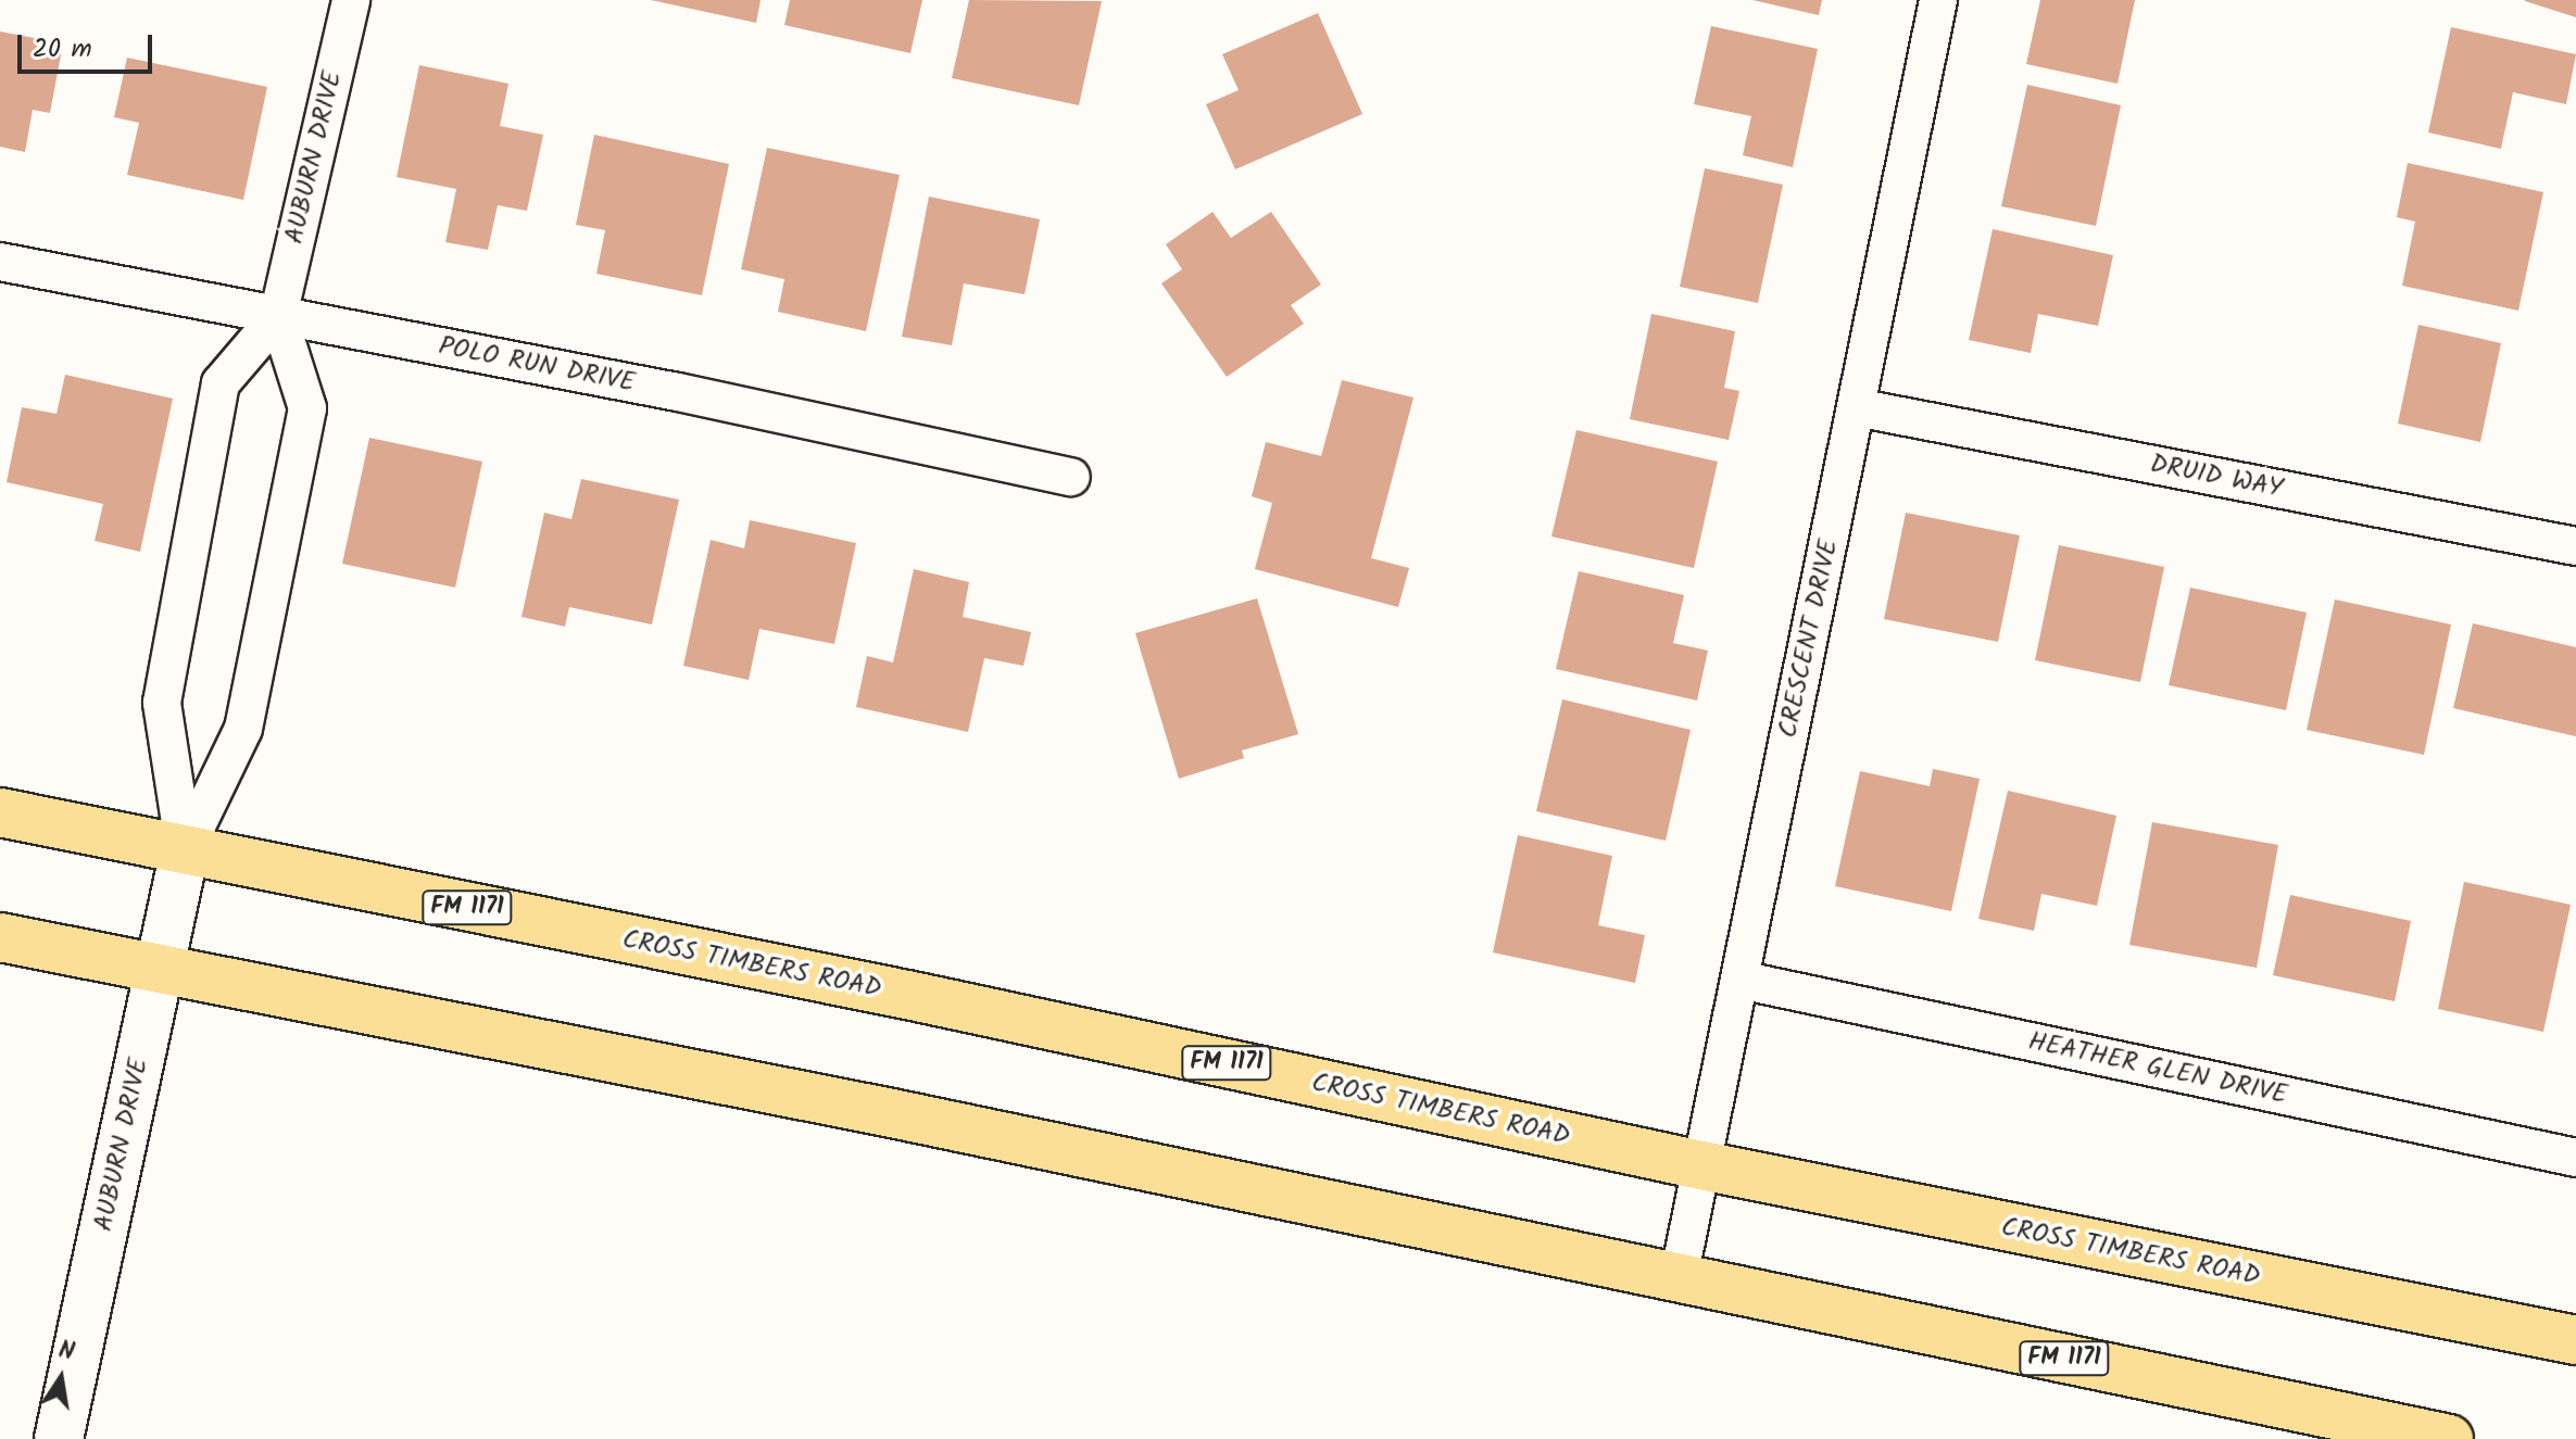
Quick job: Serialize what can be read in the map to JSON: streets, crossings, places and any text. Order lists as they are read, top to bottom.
{
  "streets": {
    "main road": ["FM 1171", "CROSS TIMBERS ROAD"],
    "street": [
      "AUBURN DRIVE",
      "POLO RUN DRIVE",
      "DRUID WAY",
      "CRESCENT DRIVE",
      "HEATHER GLEN DRIVE"
    ]
  },
  "crossings": [
    ["AUBURN DRIVE", "POLO RUN DRIVE"],
    ["AUBURN DRIVE", "FM 1171"],
    ["AUBURN DRIVE", "CROSS TIMBERS ROAD"],
    ["DRUID WAY", "CRESCENT DRIVE"],
    ["CRESCENT DRIVE", "FM 1171"],
    ["CRESCENT DRIVE", "CROSS TIMBERS ROAD"],
    ["CRESCENT DRIVE", "HEATHER GLEN DRIVE"]
  ],
  "scale_bar": "20 m",
  "north": "top"
}
